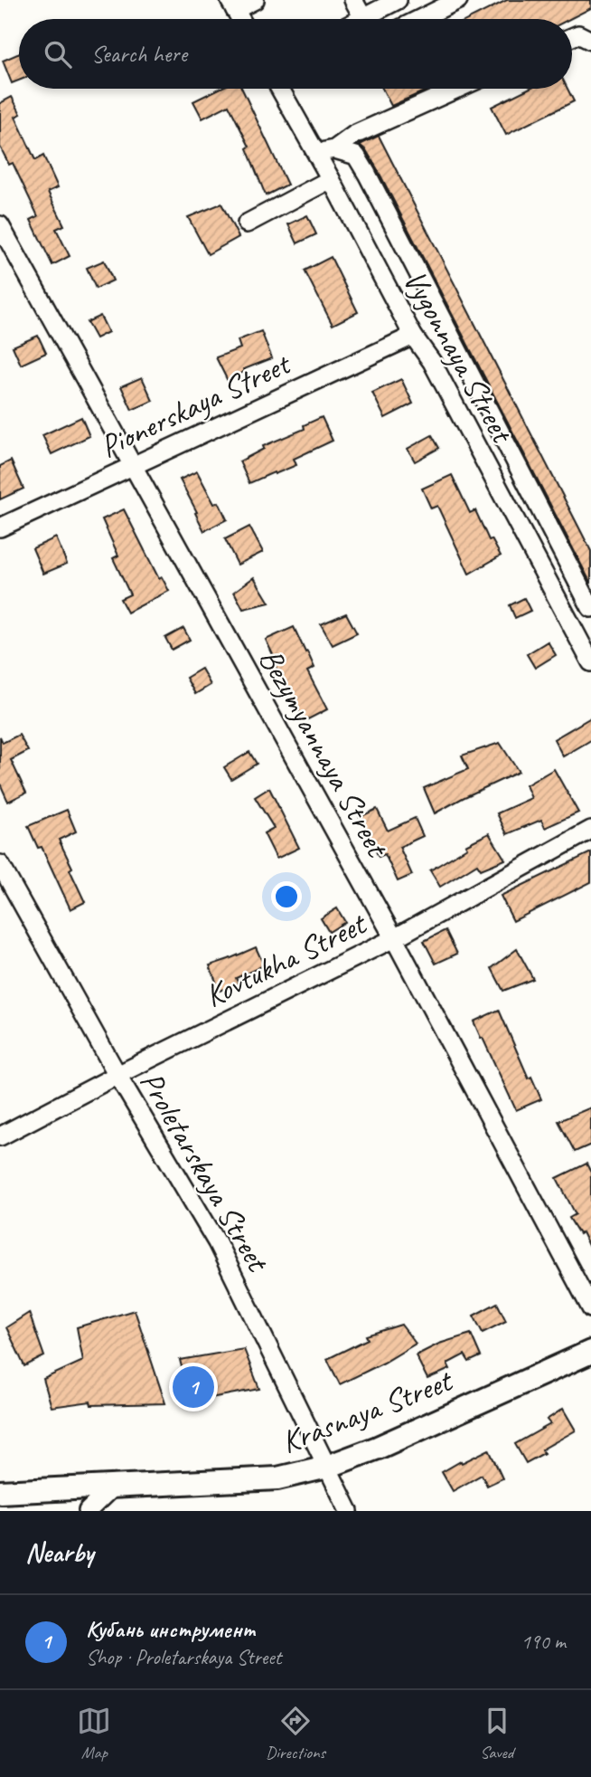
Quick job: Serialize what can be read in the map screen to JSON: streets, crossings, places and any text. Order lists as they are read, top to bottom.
{
  "streets": {
    "main road": ["Krasnaya Street"],
    "street": [
      "Vygonnaya Street",
      "Pionerskaya Street",
      "Bezymyannaya Street",
      "Kovtukha Street",
      "Proletarskaya Street"
    ]
  },
  "crossings": [
    ["Vygonnaya Street", "Pionerskaya Street"],
    ["Pionerskaya Street", "Bezymyannaya Street"],
    ["Bezymyannaya Street", "Kovtukha Street"],
    ["Kovtukha Street", "Proletarskaya Street"],
    ["Proletarskaya Street", "Krasnaya Street"]
  ],
  "page": {
    "search": "Search here",
    "pins": "1",
    "heading": "Nearby",
    "list": [
      {
        "mark": "1",
        "name": "Кубань инструмент",
        "note": "Shop · Proletarskaya Street",
        "value": "190 m"
      }
    ],
    "nav": ["Map", "Directions", "Saved"]
  }
}
